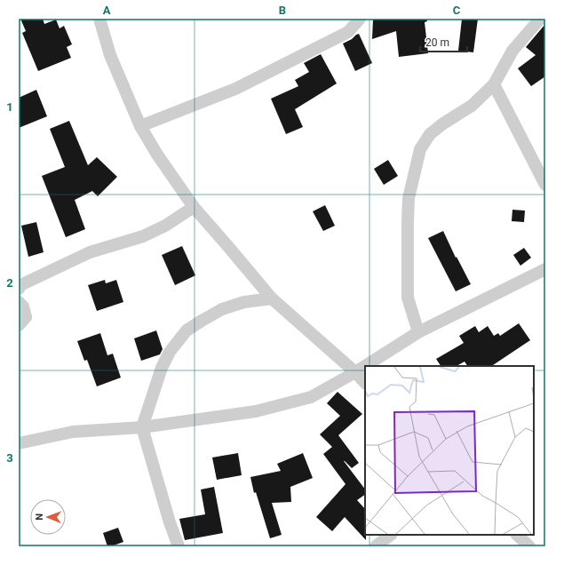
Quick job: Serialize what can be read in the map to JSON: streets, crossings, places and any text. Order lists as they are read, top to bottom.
{
  "scale_bar": "20 m",
  "north": "left",
  "grid": {
    "columns": ["A", "B", "C"],
    "rows": ["1", "2", "3"]
  }
}
